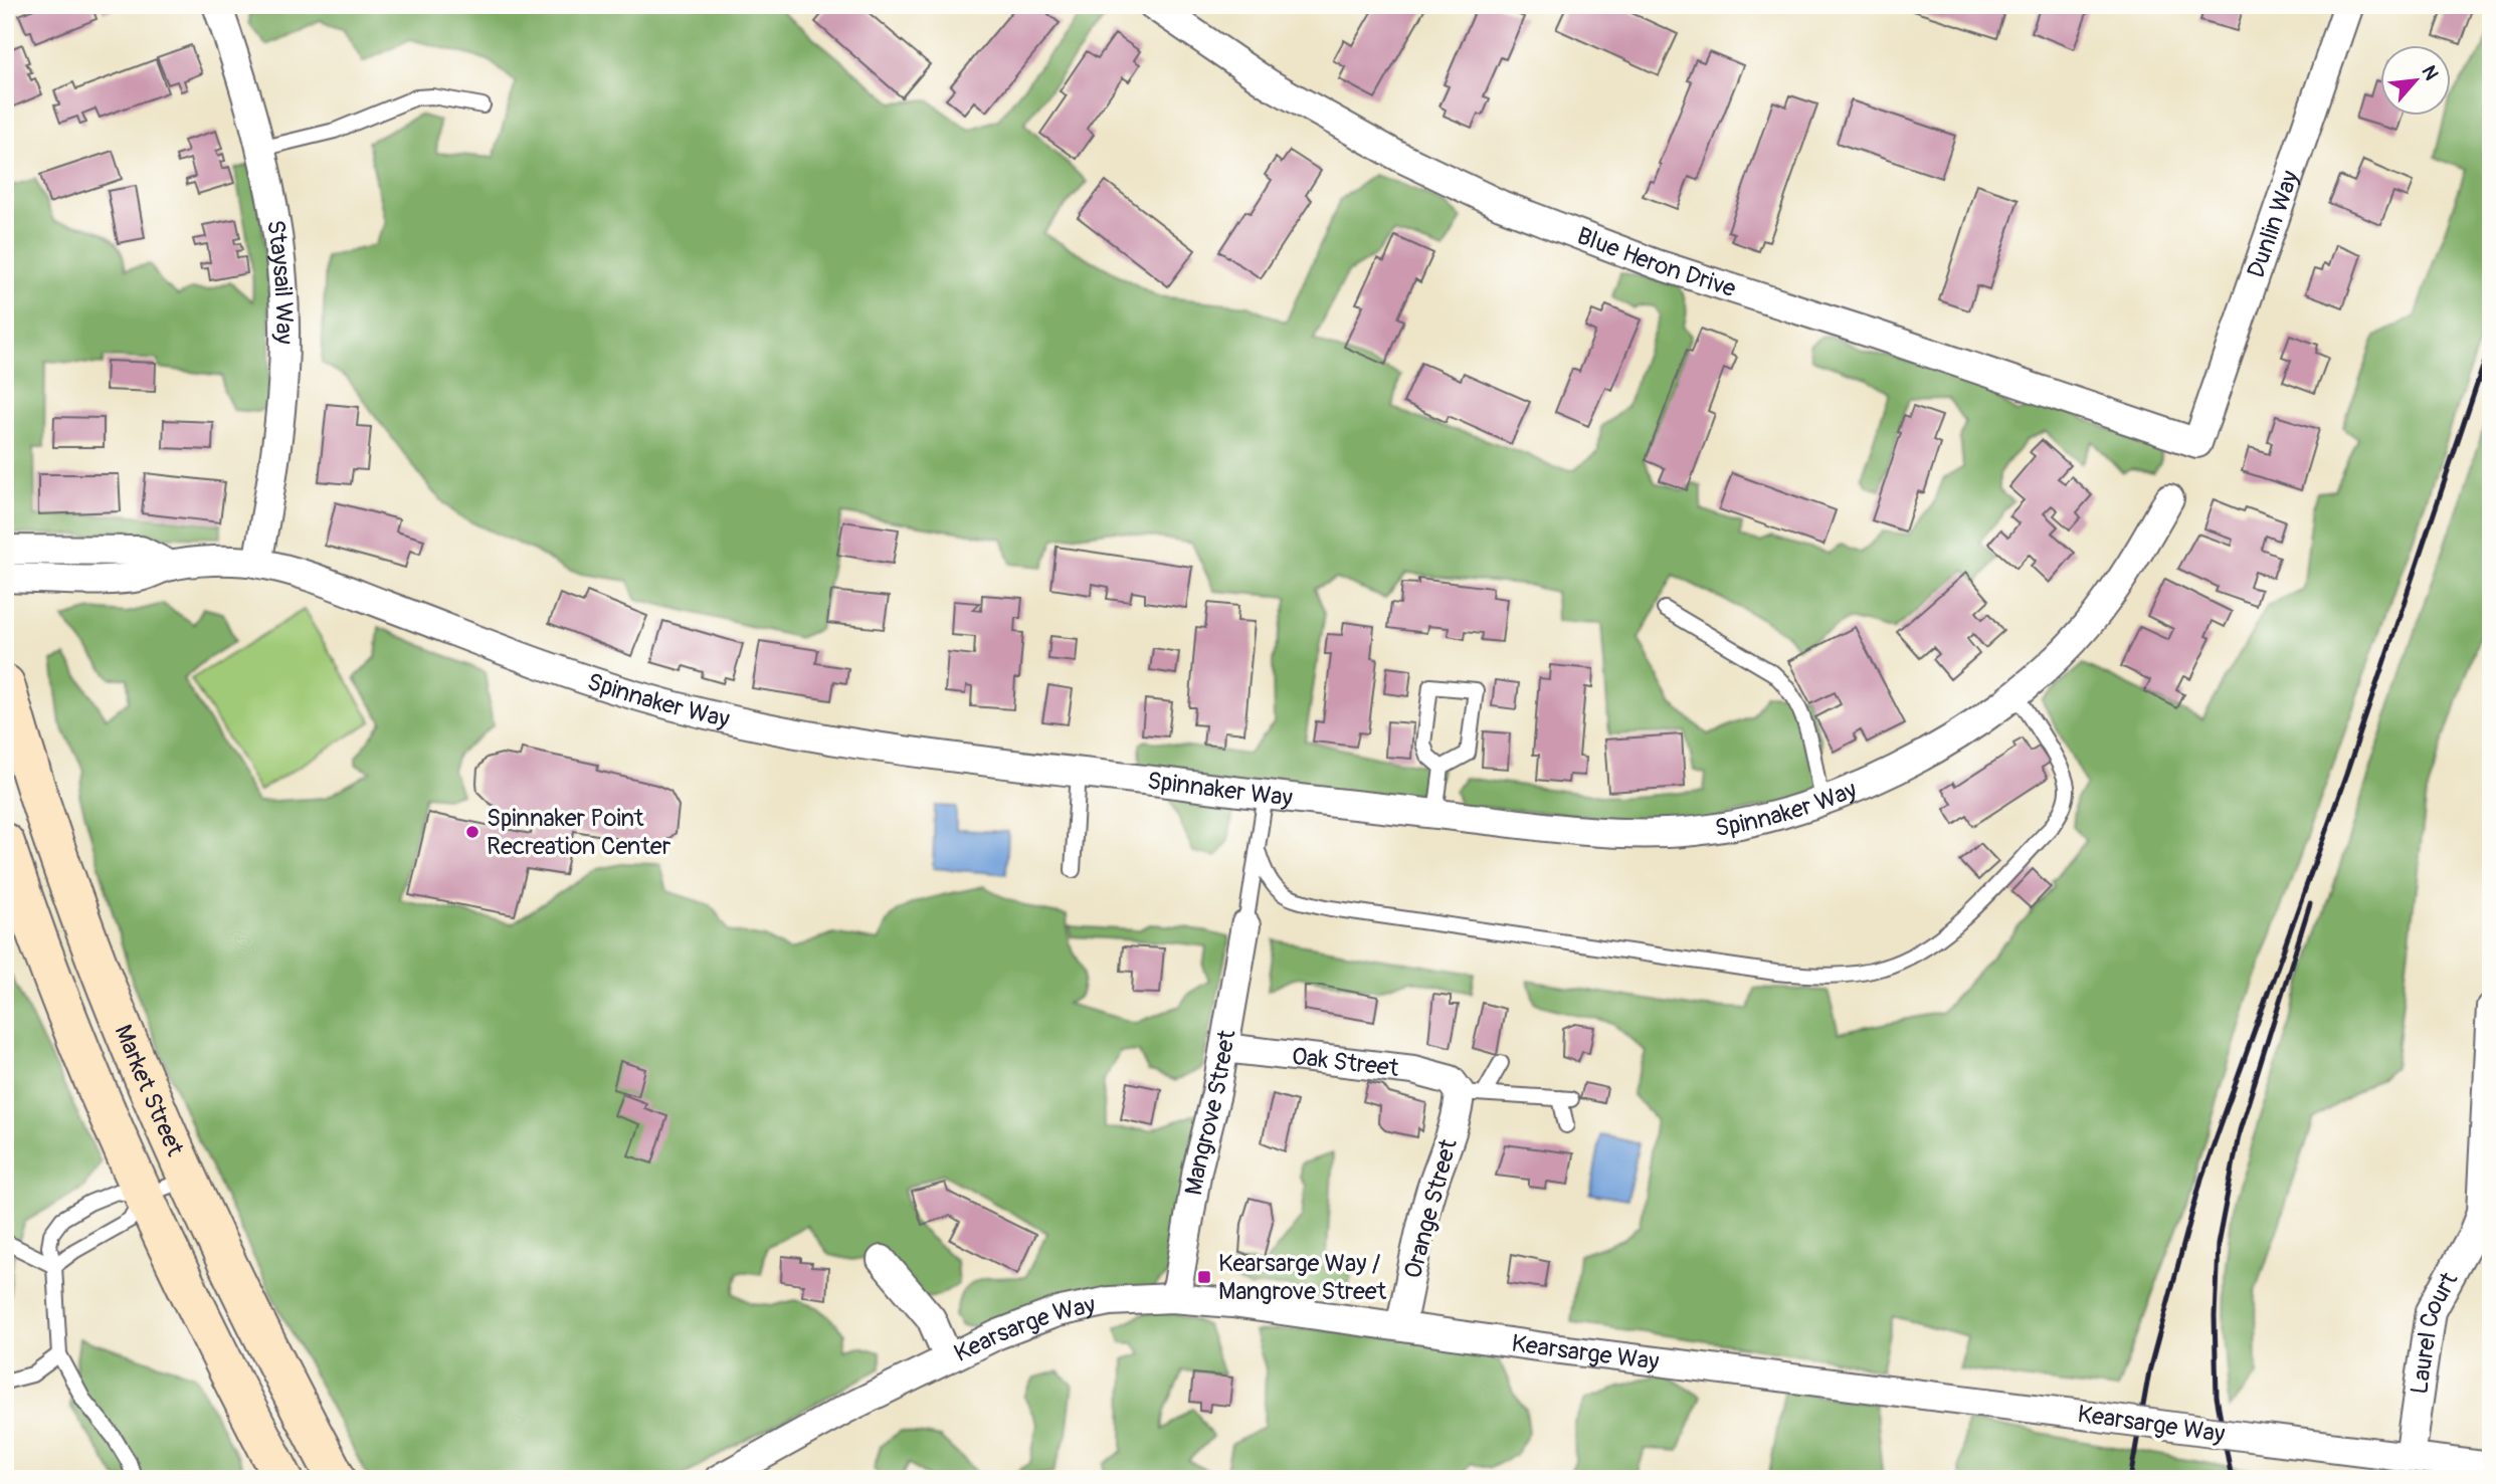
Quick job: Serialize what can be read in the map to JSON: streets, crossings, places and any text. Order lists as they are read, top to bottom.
{
  "streets": {
    "main road": ["Market Street"],
    "street": [
      "Dunlin Way",
      "Blue Heron Drive",
      "Staysail Way",
      "Spinnaker Way",
      "Oak Street",
      "Mangrove Street",
      "Orange Street",
      "Kearsarge Way",
      "Laurel Court"
    ]
  },
  "crossings": [
    ["Dunlin Way", "Blue Heron Drive"],
    ["Staysail Way", "Spinnaker Way"],
    ["Oak Street", "Mangrove Street"],
    ["Oak Street", "Orange Street"],
    ["Mangrove Street", "Kearsarge Way"],
    ["Orange Street", "Kearsarge Way"],
    ["Kearsarge Way", "Laurel Court"]
  ],
  "places": {
    "other": ["Spinnaker Point Recreation Center"],
    "transit": ["Kearsarge Way / Mangrove Street"]
  },
  "north": "top right"
}
